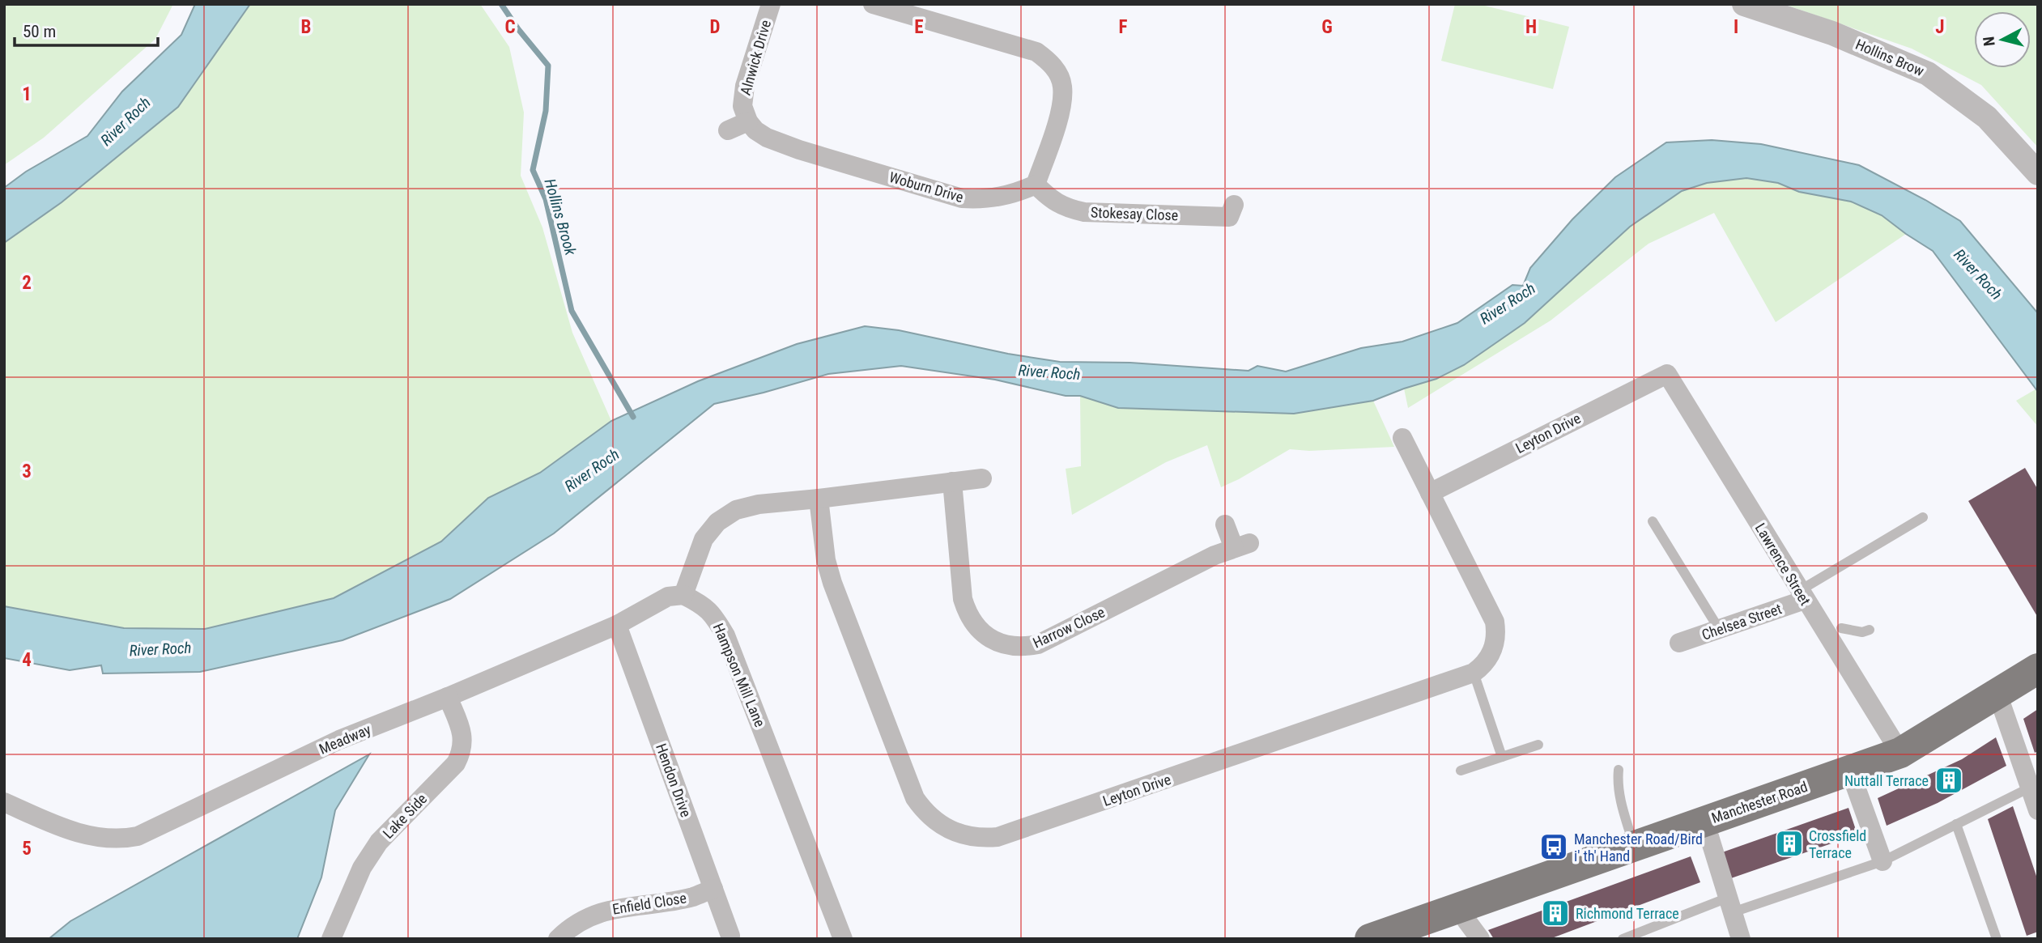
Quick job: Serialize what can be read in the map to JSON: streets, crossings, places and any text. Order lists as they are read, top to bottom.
{
  "streets": {
    "highway": ["Manchester Road"],
    "street": [
      "Alnwick Drive",
      "Hollins Brow",
      "Woburn Drive",
      "Stokesay Close",
      "Leyton Drive",
      "Lawrence Street",
      "Chelsea Street",
      "Harrow Close",
      "Hampson Mill Lane",
      "Meadway",
      "Hendon Drive",
      "Lake Side",
      "Enfield Close"
    ]
  },
  "crossings": [
    ["Alnwick Drive", "Woburn Drive"],
    ["Woburn Drive", "Stokesay Close"],
    ["Leyton Drive", "Lawrence Street"],
    ["Lawrence Street", "Chelsea Street"],
    ["Lawrence Street", "Manchester Road"],
    ["Hampson Mill Lane", "Meadway"],
    ["Meadway", "Hendon Drive"],
    ["Meadway", "Lake Side"],
    ["Hendon Drive", "Enfield Close"]
  ],
  "water": ["River Roch", "Hollins Brook"],
  "places": {
    "building": ["Nuttall Terrace", "Crossfield Terrace", "Richmond Terrace"],
    "bus stop": ["Manchester Road/Bird i' th' Hand"]
  },
  "scale_bar": "50 m",
  "north": "left",
  "grid": {
    "columns": [
      "B",
      "C",
      "D",
      "E",
      "F",
      "G",
      "H",
      "I",
      "J"
    ],
    "rows": [
      "1",
      "2",
      "3",
      "4",
      "5"
    ]
  }
}
